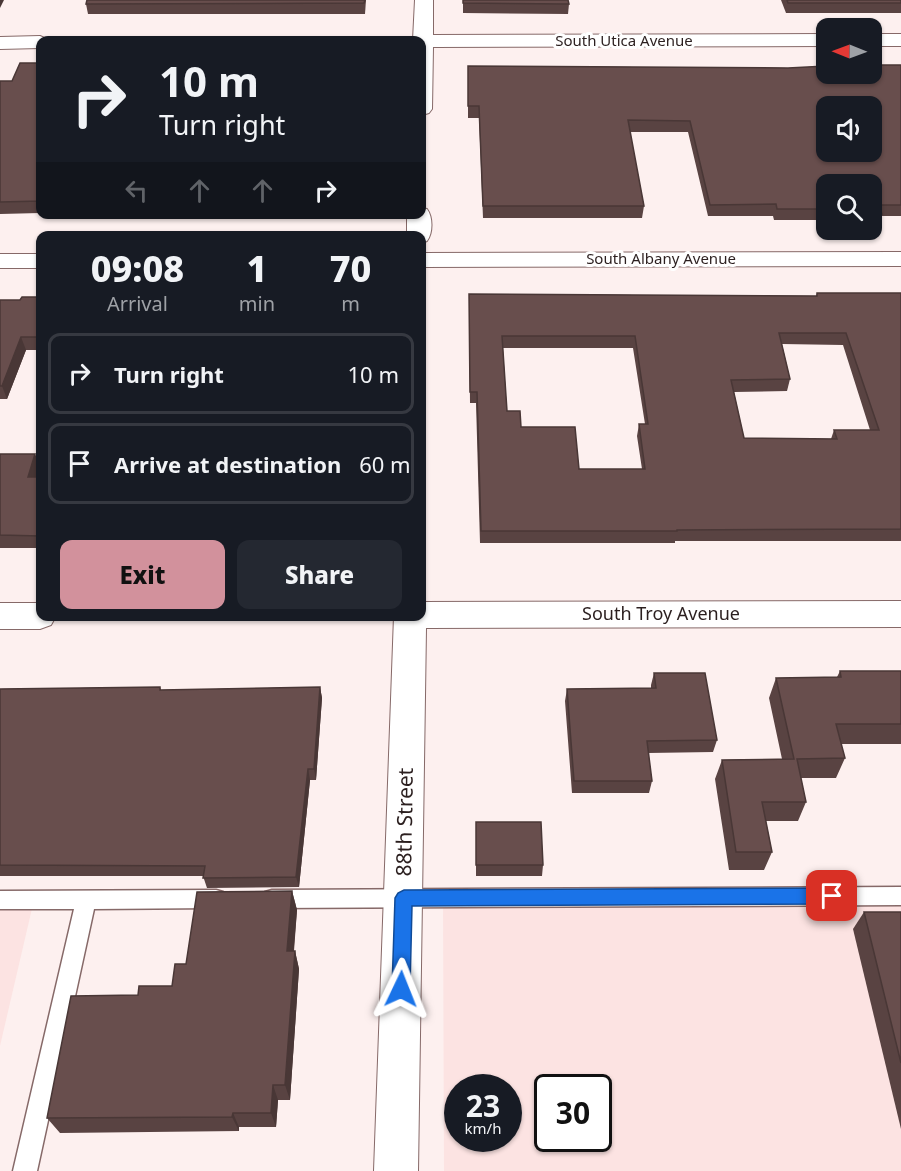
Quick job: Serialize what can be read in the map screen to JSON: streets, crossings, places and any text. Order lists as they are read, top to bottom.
{
  "streets": {
    "street": [
      "South Utica Avenue",
      "South Albany Avenue",
      "South Troy Avenue",
      "88th Street"
    ]
  },
  "north": "left",
  "page": {
    "turn": ["10 m", "Turn right"],
    "eta": [
      "09:08",
      "Arrival",
      "1",
      "min",
      "70",
      "m"
    ],
    "list": [
      {
        "name": "Turn right",
        "value": "10 m"
      },
      {
        "name": "Arrive at destination",
        "value": "60 m"
      }
    ],
    "buttons": ["Exit", "Share"],
    "speed": "23 km/h",
    "limit": "30"
  }
}
